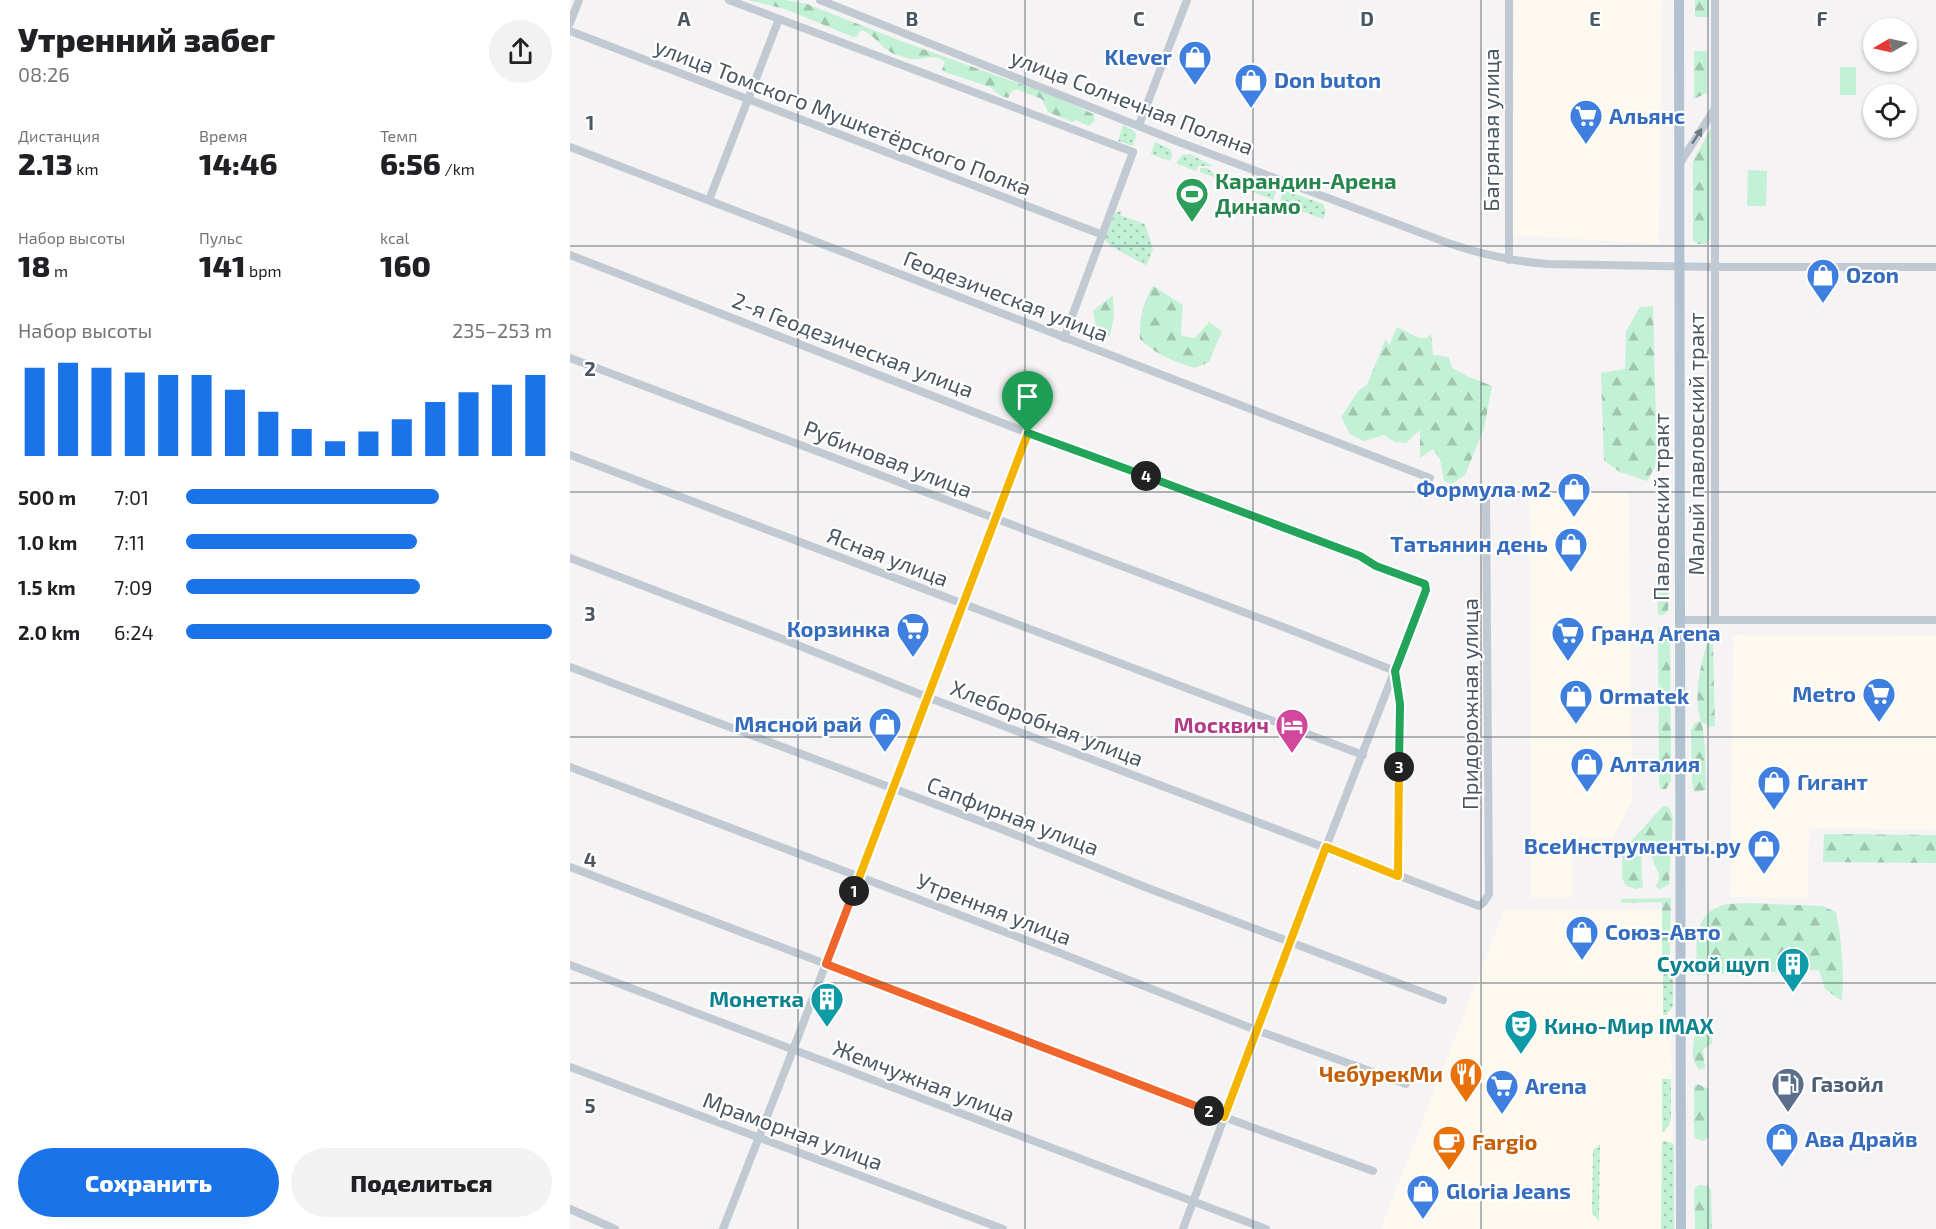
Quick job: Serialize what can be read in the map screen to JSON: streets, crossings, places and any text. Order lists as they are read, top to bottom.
{
  "streets": {
    "main road": ["Павловский тракт"],
    "street": [
      "улица Солнечная Поляна",
      "улица Томского Мушкетёрского Полка",
      "Багряная улица",
      "Геодезическая улица",
      "2-я Геодезическая улица",
      "Малый павловский тракт",
      "Рубиновая улица",
      "Ясная улица",
      "Придорожная улица",
      "Хлеборобная улица",
      "Сапфирная улица",
      "Утренняя улица",
      "Жемчужная улица",
      "Мраморная улица"
    ]
  },
  "crossings": [
    ["улица Солнечная Поляна", "Багряная улица"],
    ["улица Солнечная Поляна", "Малый павловский тракт"],
    ["улица Солнечная Поляна", "Павловский тракт"],
    ["2-я Геодезическая улица", "Рубиновая улица"],
    ["Придорожная улица", "Хлеборобная улица"]
  ],
  "places": {
    "shop": [
      "Klever",
      "Don buton",
      "Ozon",
      "Формула м2",
      "Татьянин день",
      "Ormatek",
      "Мясной рай",
      "Алталия",
      "Гигант",
      "ВсеИнструменты.ру",
      "Союз-Авто",
      "Ава Драйв",
      "Gloria Jeans"
    ],
    "supermarket": [
      "Альянс",
      "Корзинка",
      "Гранд Arena",
      "Metro",
      "Arena"
    ],
    "sports": ["Карандин-Арена Динамо"],
    "hotel": ["Москвич"],
    "building": ["Сухой щуп", "Монетка"],
    "theatre": ["Кино-Мир IMAX"],
    "restaurant": ["ЧебурекМи"],
    "fuel station": ["Газойл"],
    "cafe": ["Fargio"]
  },
  "north": "left",
  "page": {
    "heading": ["Утренний забег", "08:26"],
    "stats": [
      ["Дистанция", "2.13 km"],
      ["Время", "14:46"],
      ["Темп", "6:56 /km"],
      ["Набор высоты", "18 m"],
      ["Пульс", "141 bpm"],
      ["kcal", "160"]
    ],
    "chart": ["Набор высоты", "235–253 m"],
    "pins": [
      "4",
      "3",
      "1",
      "2"
    ],
    "list": [
      {
        "name": "500 m",
        "note": "7:01"
      },
      {
        "name": "1.0 km",
        "note": "7:11"
      },
      {
        "name": "1.5 km",
        "note": "7:09"
      },
      {
        "name": "2.0 km",
        "note": "6:24"
      }
    ],
    "buttons": ["Сохранить", "Поделиться"]
  },
  "grid": {
    "columns": [
      "A",
      "B",
      "C",
      "D",
      "E",
      "F"
    ],
    "rows": [
      "1",
      "2",
      "3",
      "4",
      "5"
    ]
  }
}
